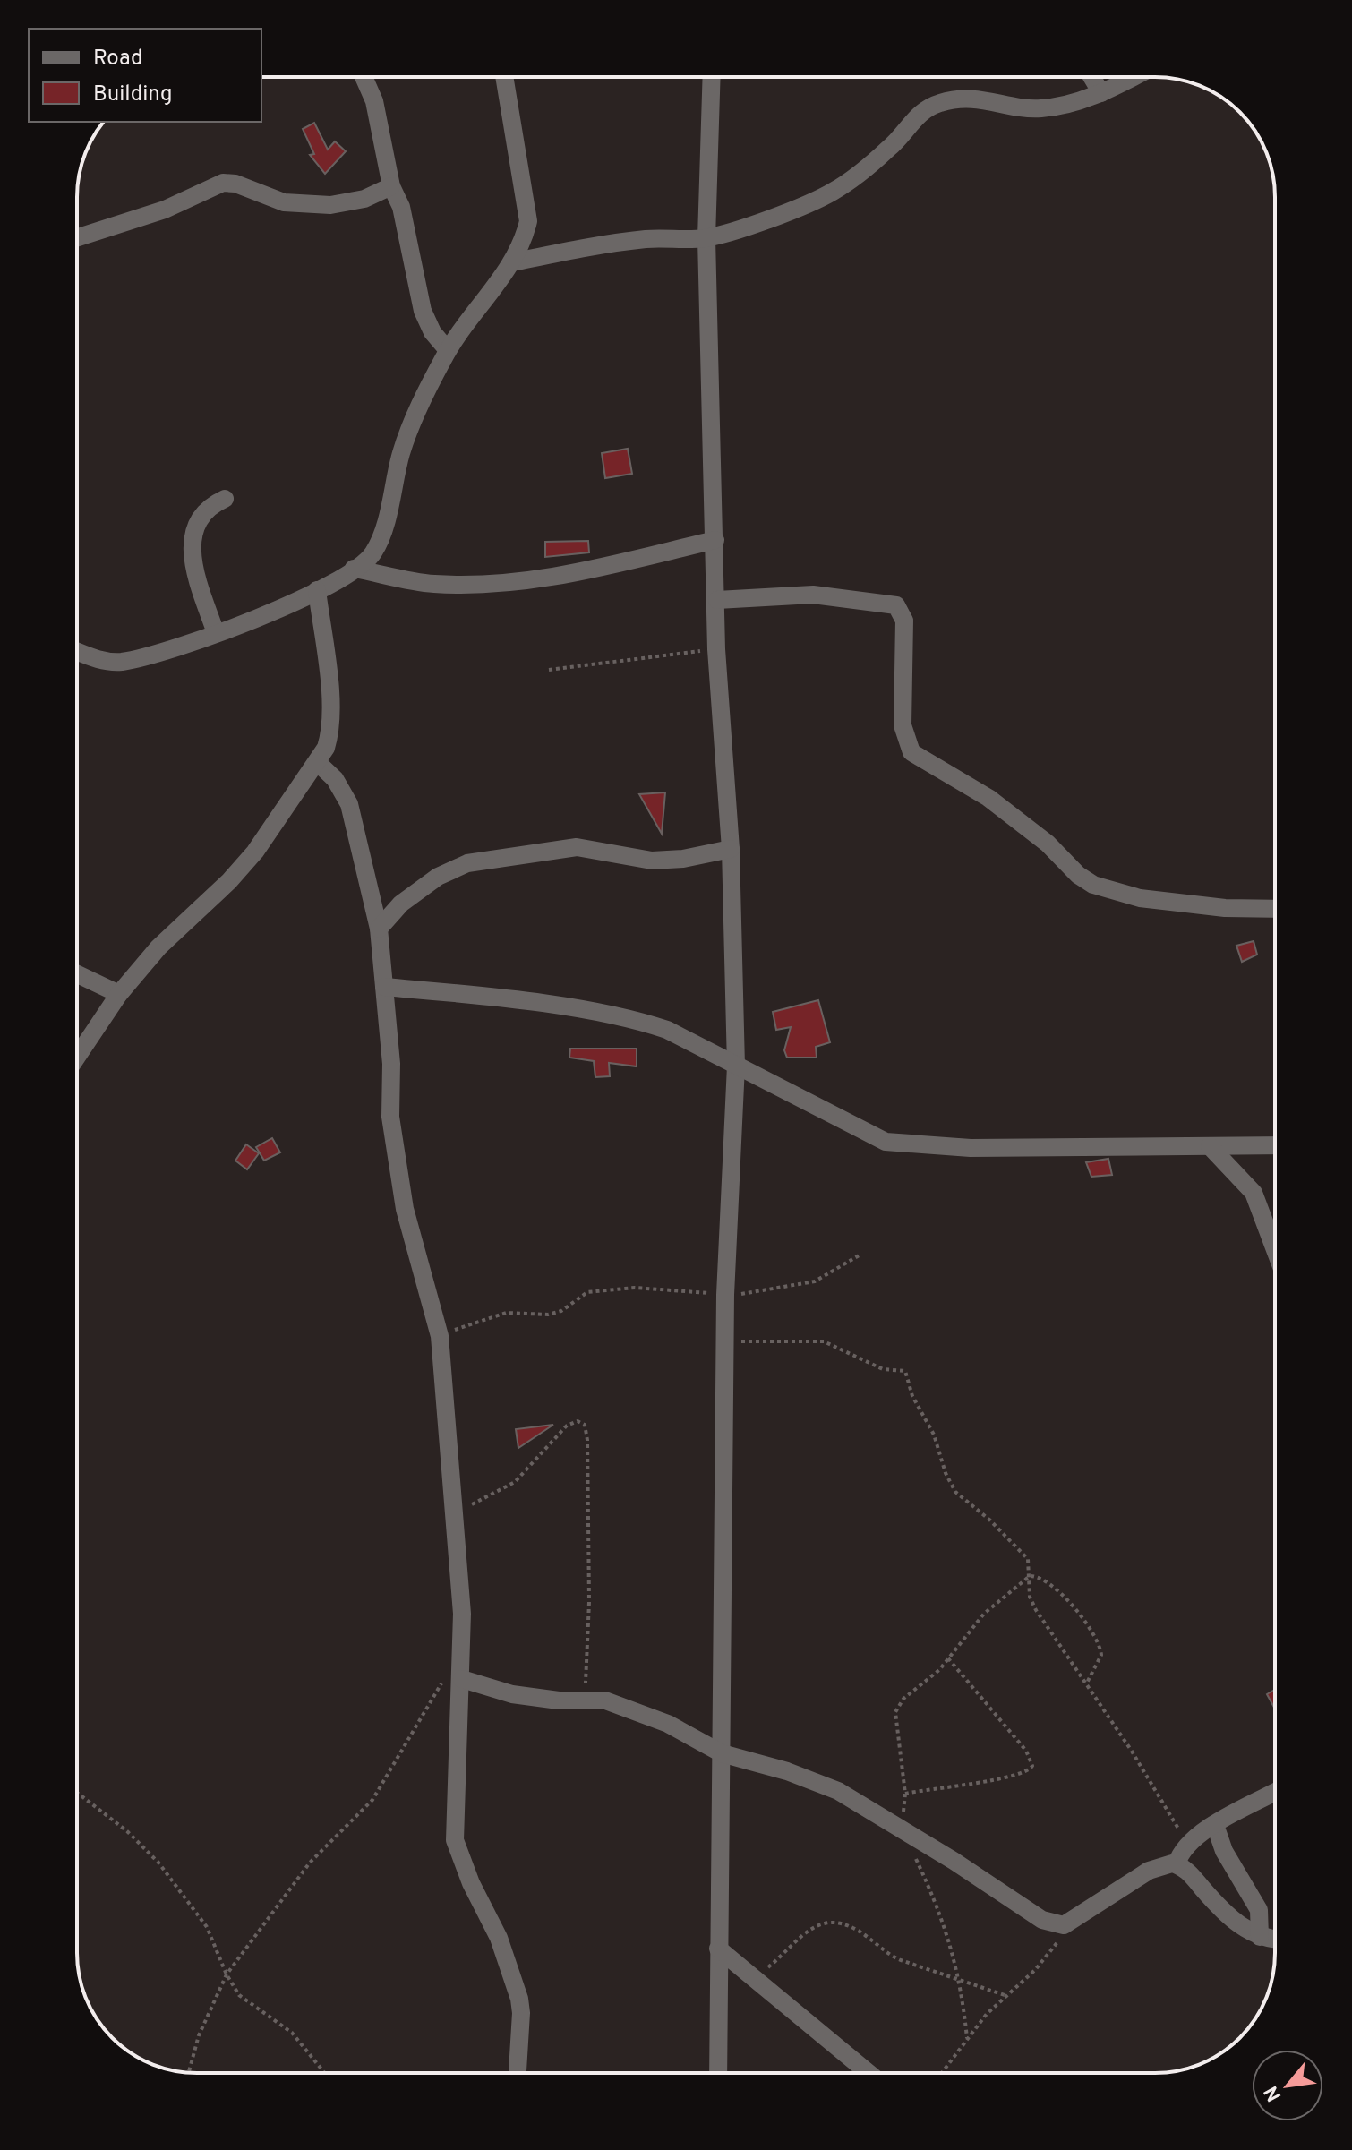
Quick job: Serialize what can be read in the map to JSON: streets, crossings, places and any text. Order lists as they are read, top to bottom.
{
  "legend": ["Road", "Building"],
  "north": "bottom left"
}
